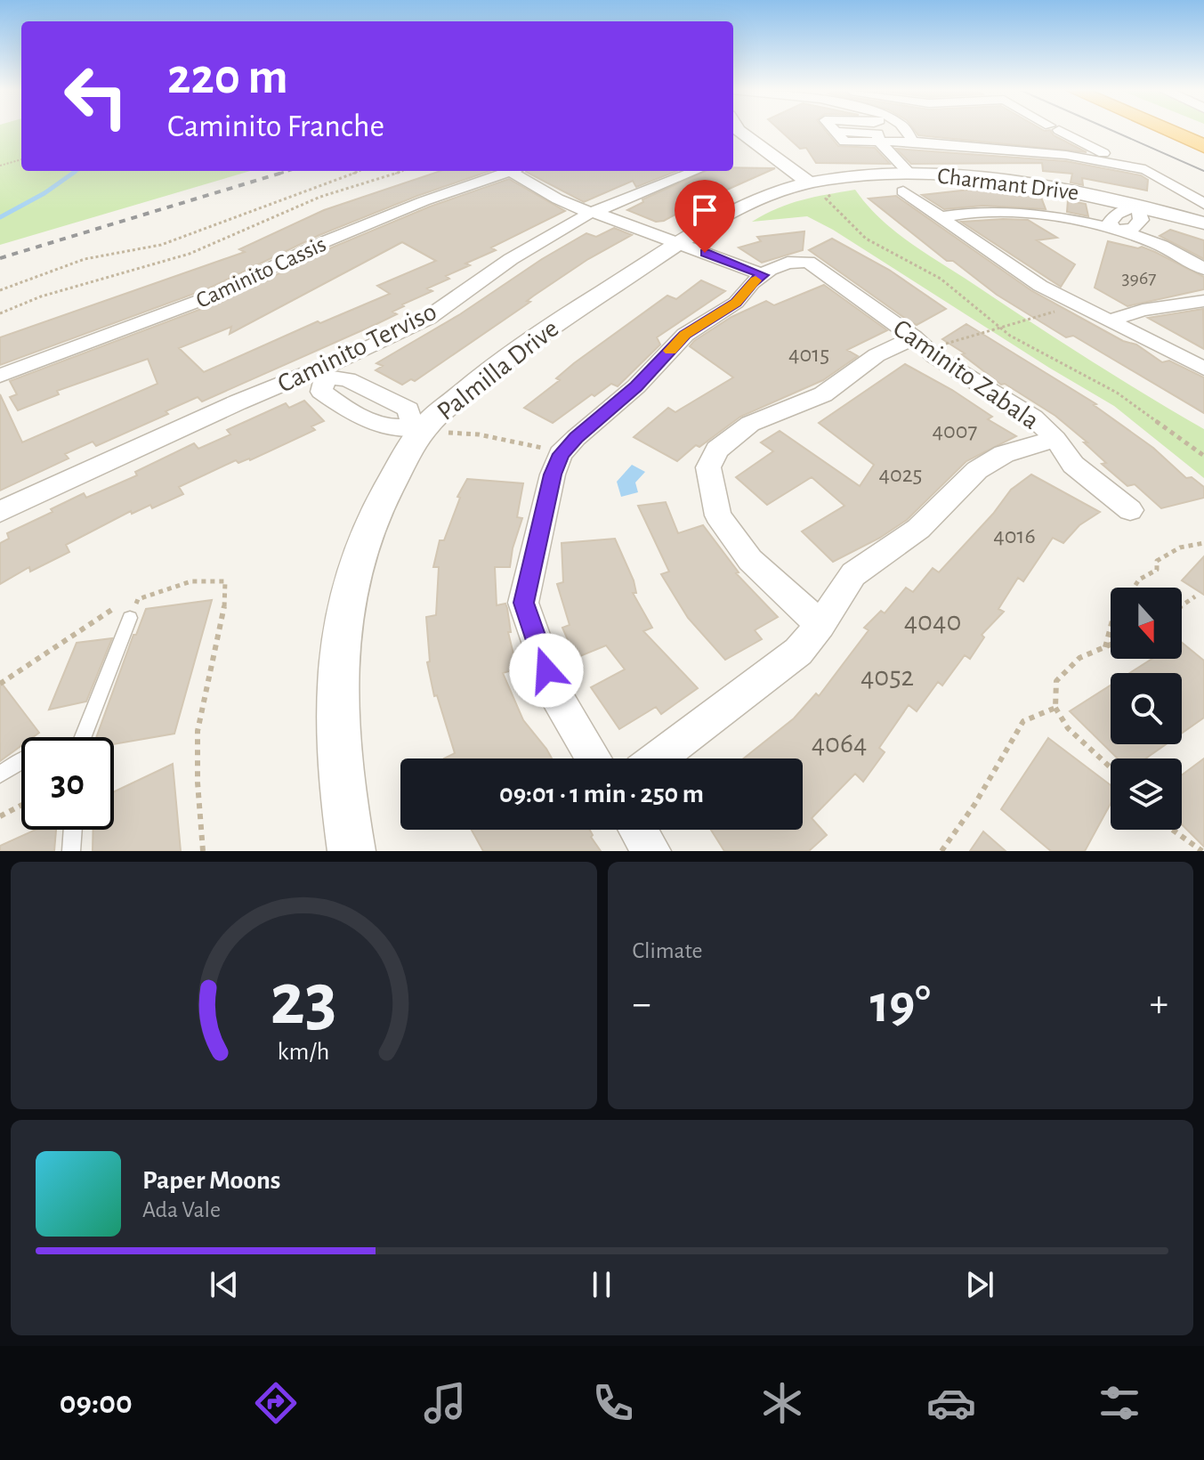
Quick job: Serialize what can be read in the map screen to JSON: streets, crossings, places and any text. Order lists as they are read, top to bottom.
{
  "streets": {
    "street": [
      "Charmant Drive",
      "Caminito Cassis",
      "Caminito Terviso",
      "Palmilla Drive",
      "Caminito Zabala"
    ]
  },
  "crossings": [
    ["Charmant Drive", "Palmilla Drive"]
  ],
  "house_numbers": [
    "3967",
    "4015",
    "4007",
    "4025",
    "4016",
    "4040",
    "4052",
    "4064"
  ],
  "north": "bottom",
  "page": {
    "turn": ["220 m", "Caminito Franche"],
    "limit": "30",
    "trip": "09:01 · 1 min · 250 m",
    "tile": "Climate",
    "heat": ["−", "19°", "+"],
    "song": ["Paper Moons", "Ada Vale"],
    "tabs": "09:00",
    "gauge": ["23", "km/h"]
  }
}
